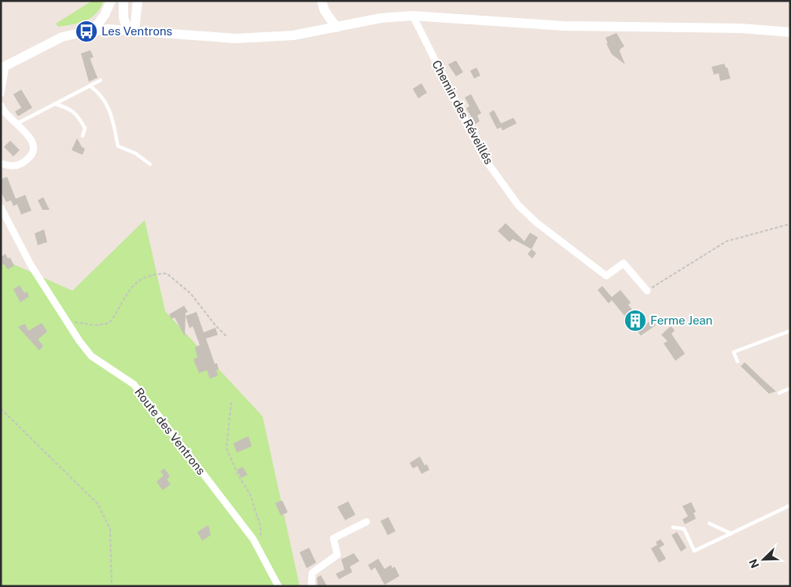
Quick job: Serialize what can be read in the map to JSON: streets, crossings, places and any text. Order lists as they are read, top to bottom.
{
  "streets": {
    "street": ["Chemin des Réveillés", "Route des Ventrons"]
  },
  "places": {
    "bus stop": ["Les Ventrons"],
    "building": ["Ferme Jean"]
  },
  "north": "bottom left"
}
